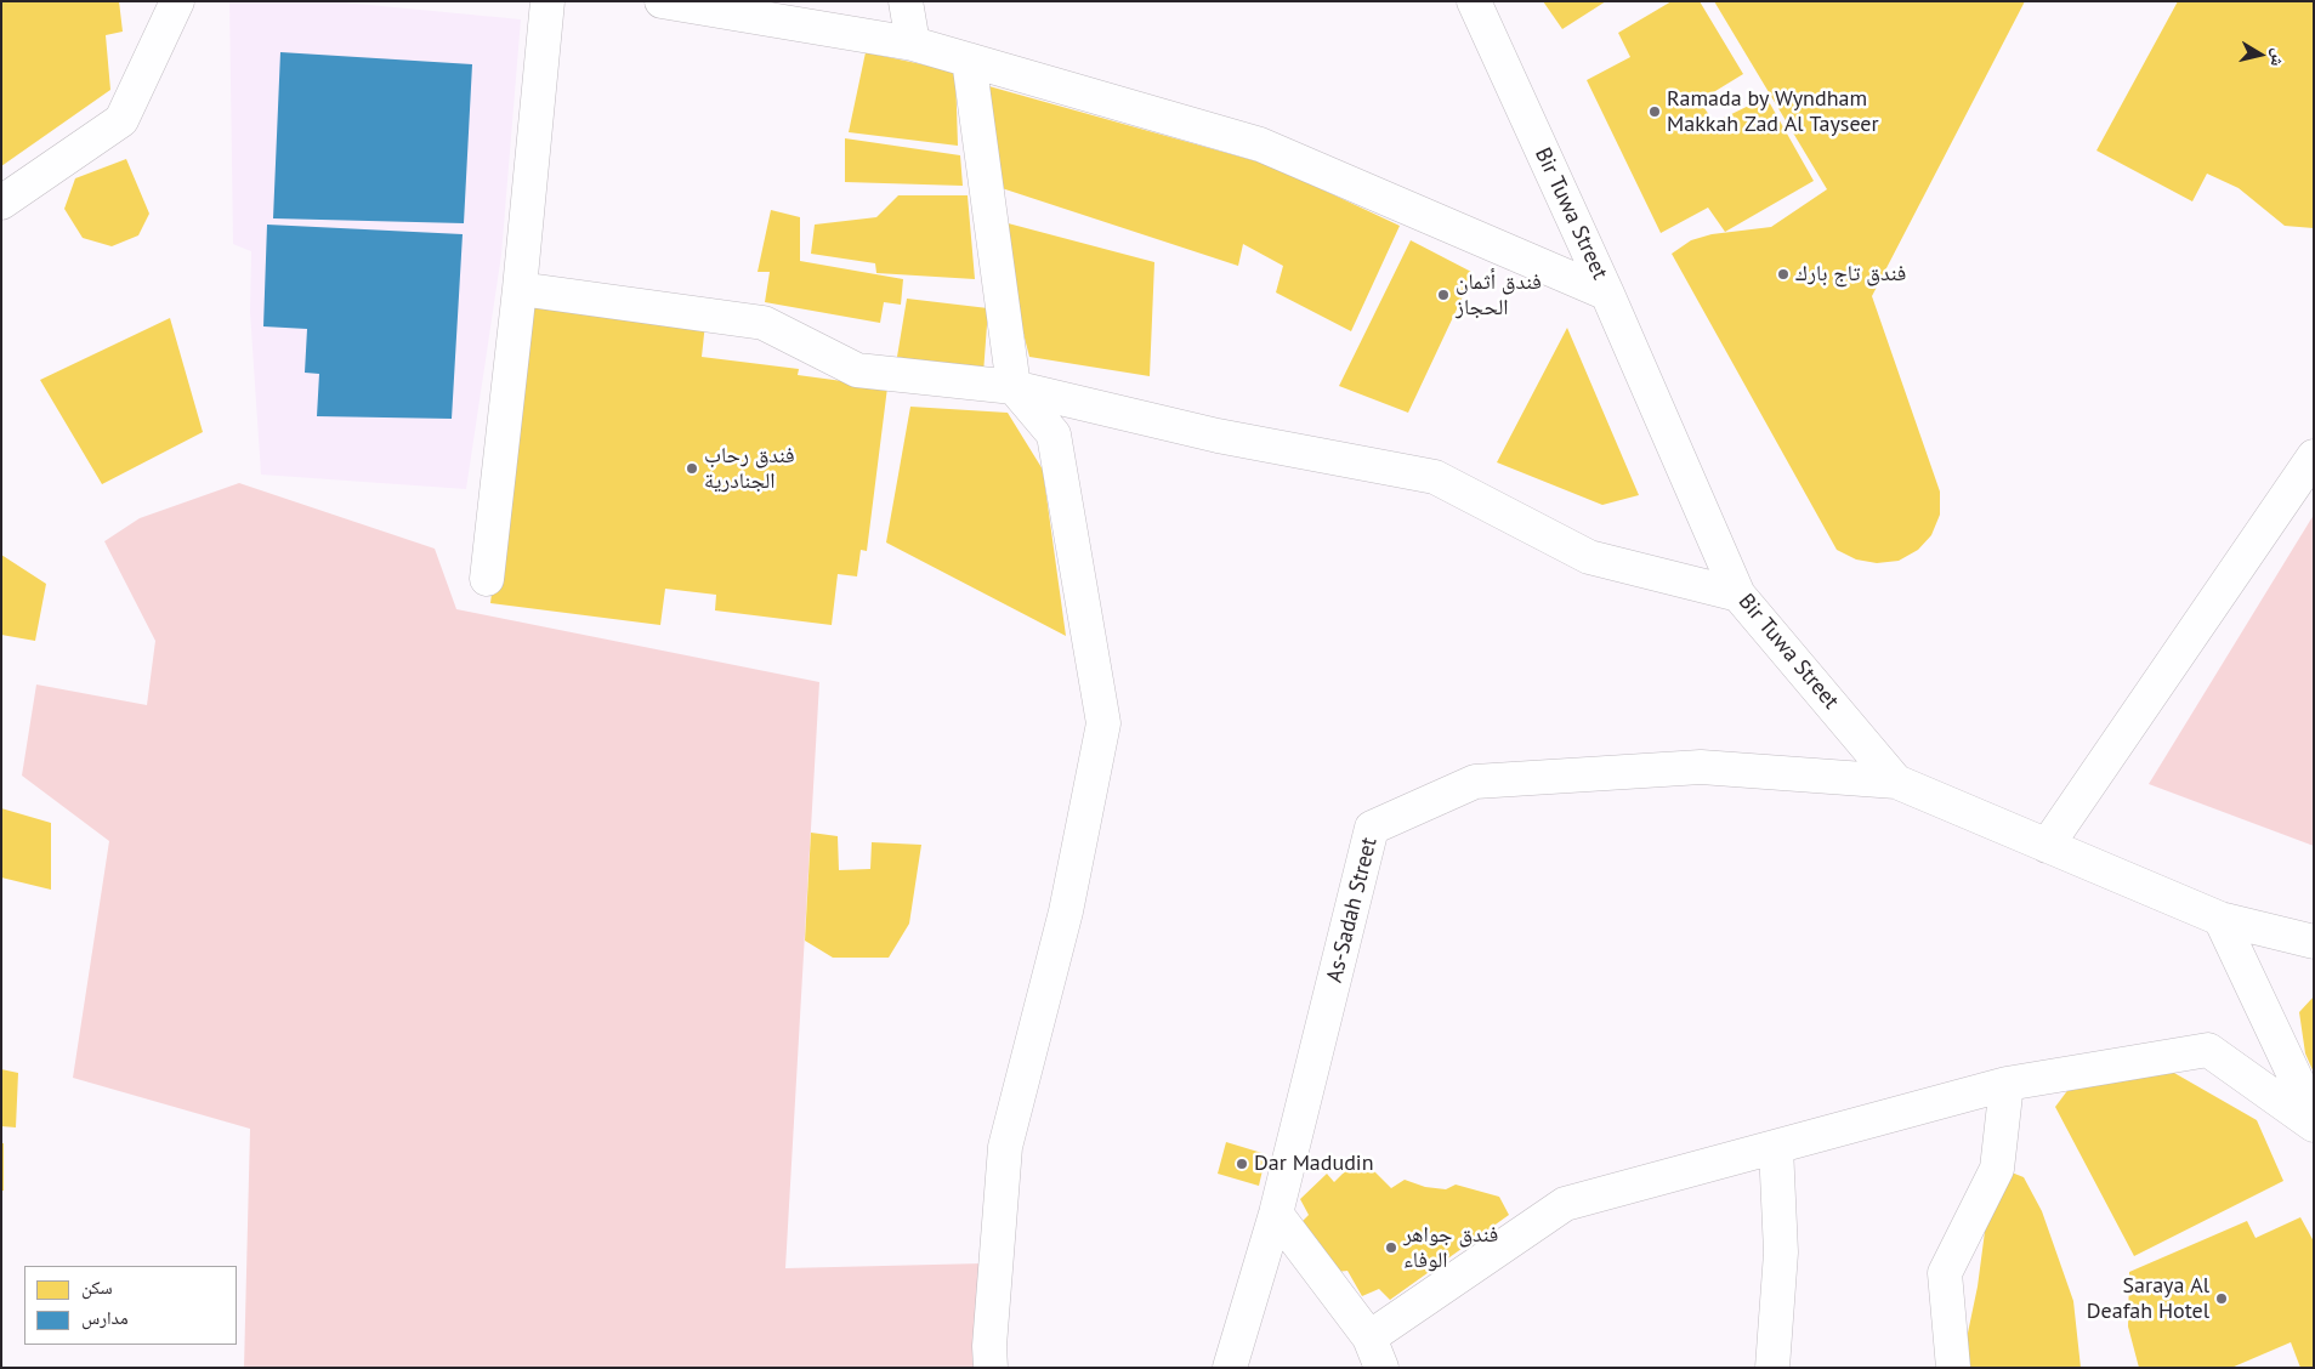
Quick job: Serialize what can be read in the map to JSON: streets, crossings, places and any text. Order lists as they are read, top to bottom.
{
  "streets": {
    "street": ["Bir Tuwa Street", "As-Sadah Street"]
  },
  "crossings": [
    ["Bir Tuwa Street", "As-Sadah Street"]
  ],
  "places": [
    "Ramada by Wyndham Makkah Zad Al Tayseer",
    "فندق تاج بارك",
    "فندق أثمان الحجاز",
    "فندق رحاب الجنادرية",
    "Dar Madudin",
    "فندق جواهر الوفاء",
    "Saraya Al Deafah Hotel"
  ],
  "legend": ["سكن", "مدارس"],
  "north": "right"
}
